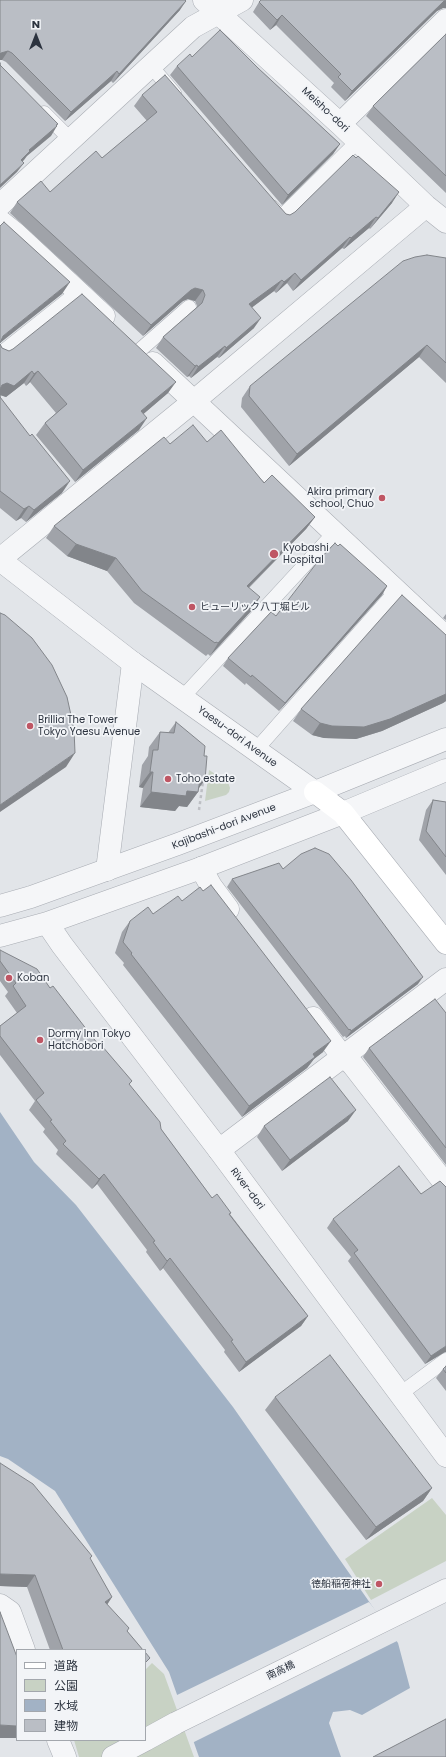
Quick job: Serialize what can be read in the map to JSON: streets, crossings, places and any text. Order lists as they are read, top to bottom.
{
  "streets": {
    "main road": ["Yaesu-dori Avenue"],
    "street": [
      "Meisho-dori",
      "Kajibashi-dori Avenue",
      "River-dori",
      "南高橋"
    ]
  },
  "crossings": [
    ["Yaesu-dori Avenue", "Kajibashi-dori Avenue"]
  ],
  "places": [
    "Akira primary school, Chuo",
    "Kyobashi Hospital",
    "ヒューリック八丁堀ビル",
    "Brillia The Tower Tokyo Yaesu Avenue",
    "Toho estate",
    "Koban",
    "Dormy Inn Tokyo Hatchobori",
    "徳船稲荷神社"
  ],
  "legend": [
    "道路",
    "公園",
    "水域",
    "建物"
  ],
  "north": "top"
}
